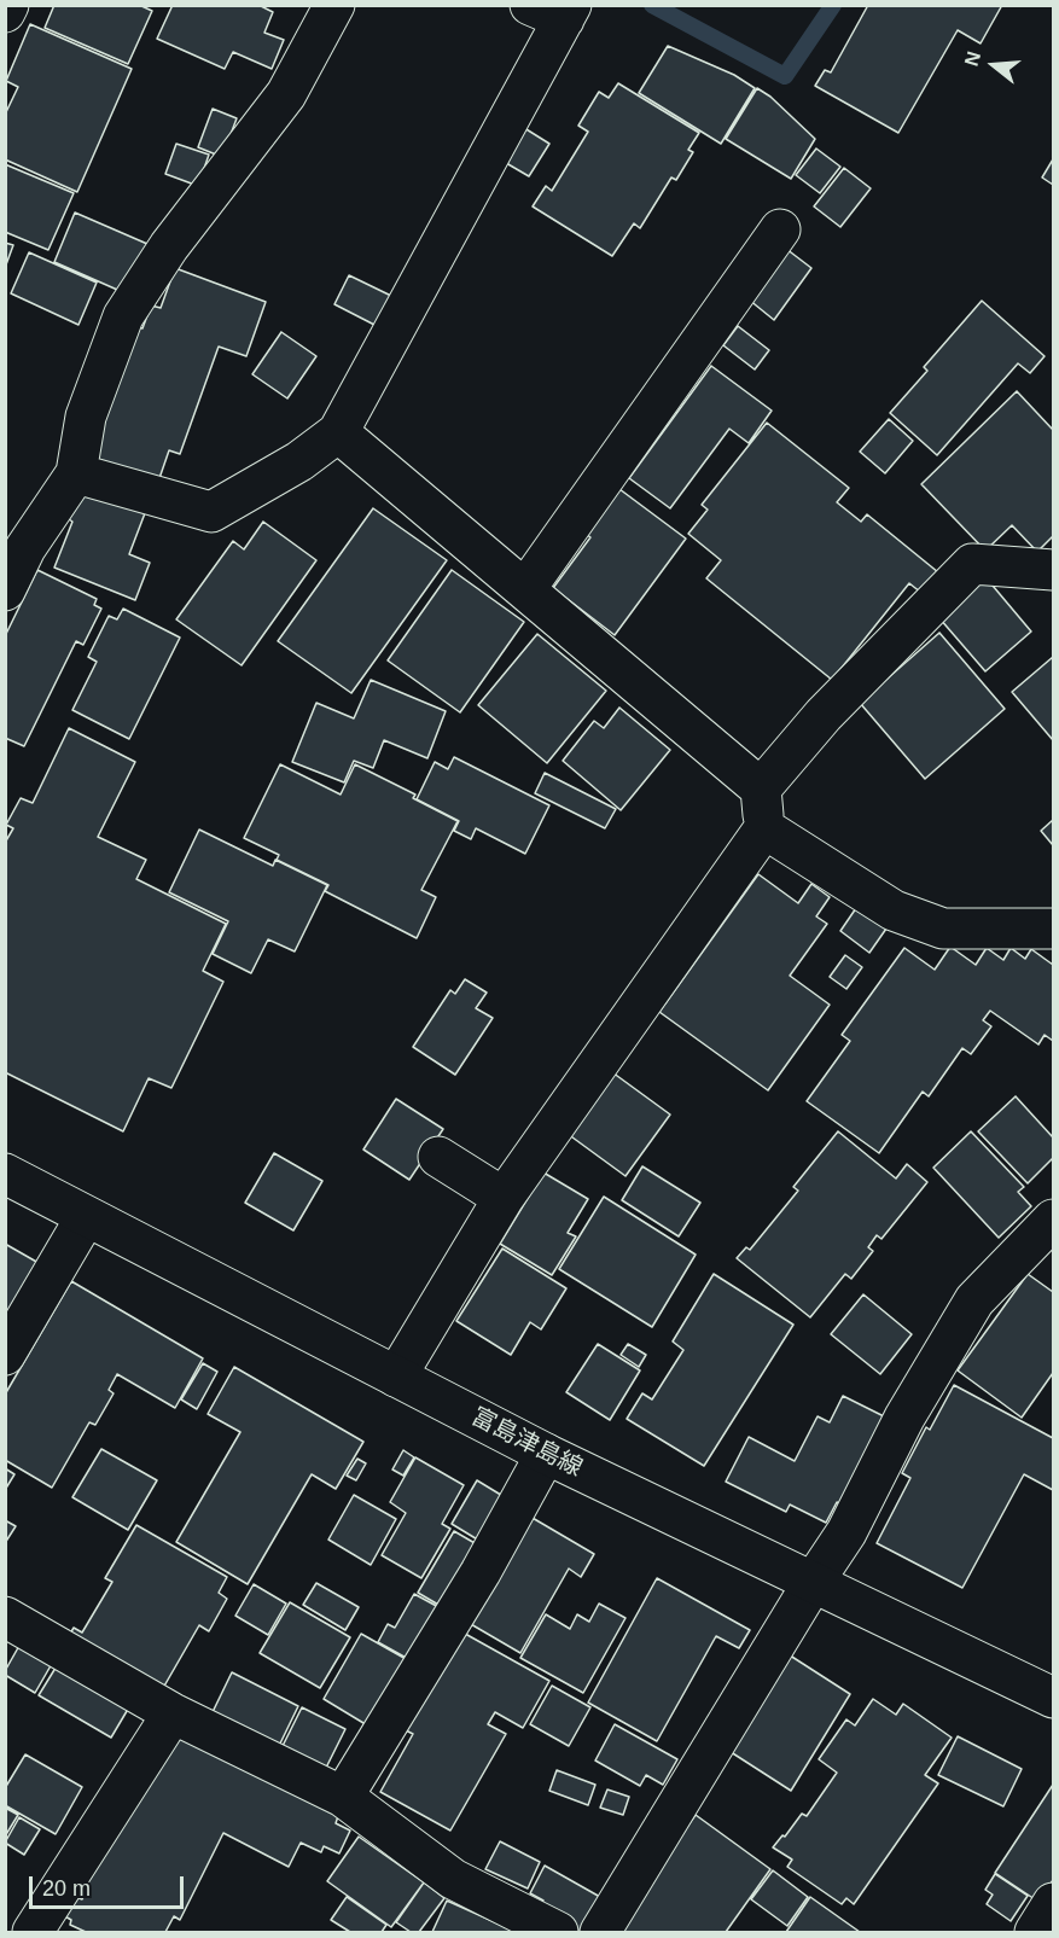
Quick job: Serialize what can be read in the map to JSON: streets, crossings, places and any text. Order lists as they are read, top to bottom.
{
  "streets": {
    "street": ["富島津島線"]
  },
  "scale_bar": "20 m",
  "north": "left"
}
